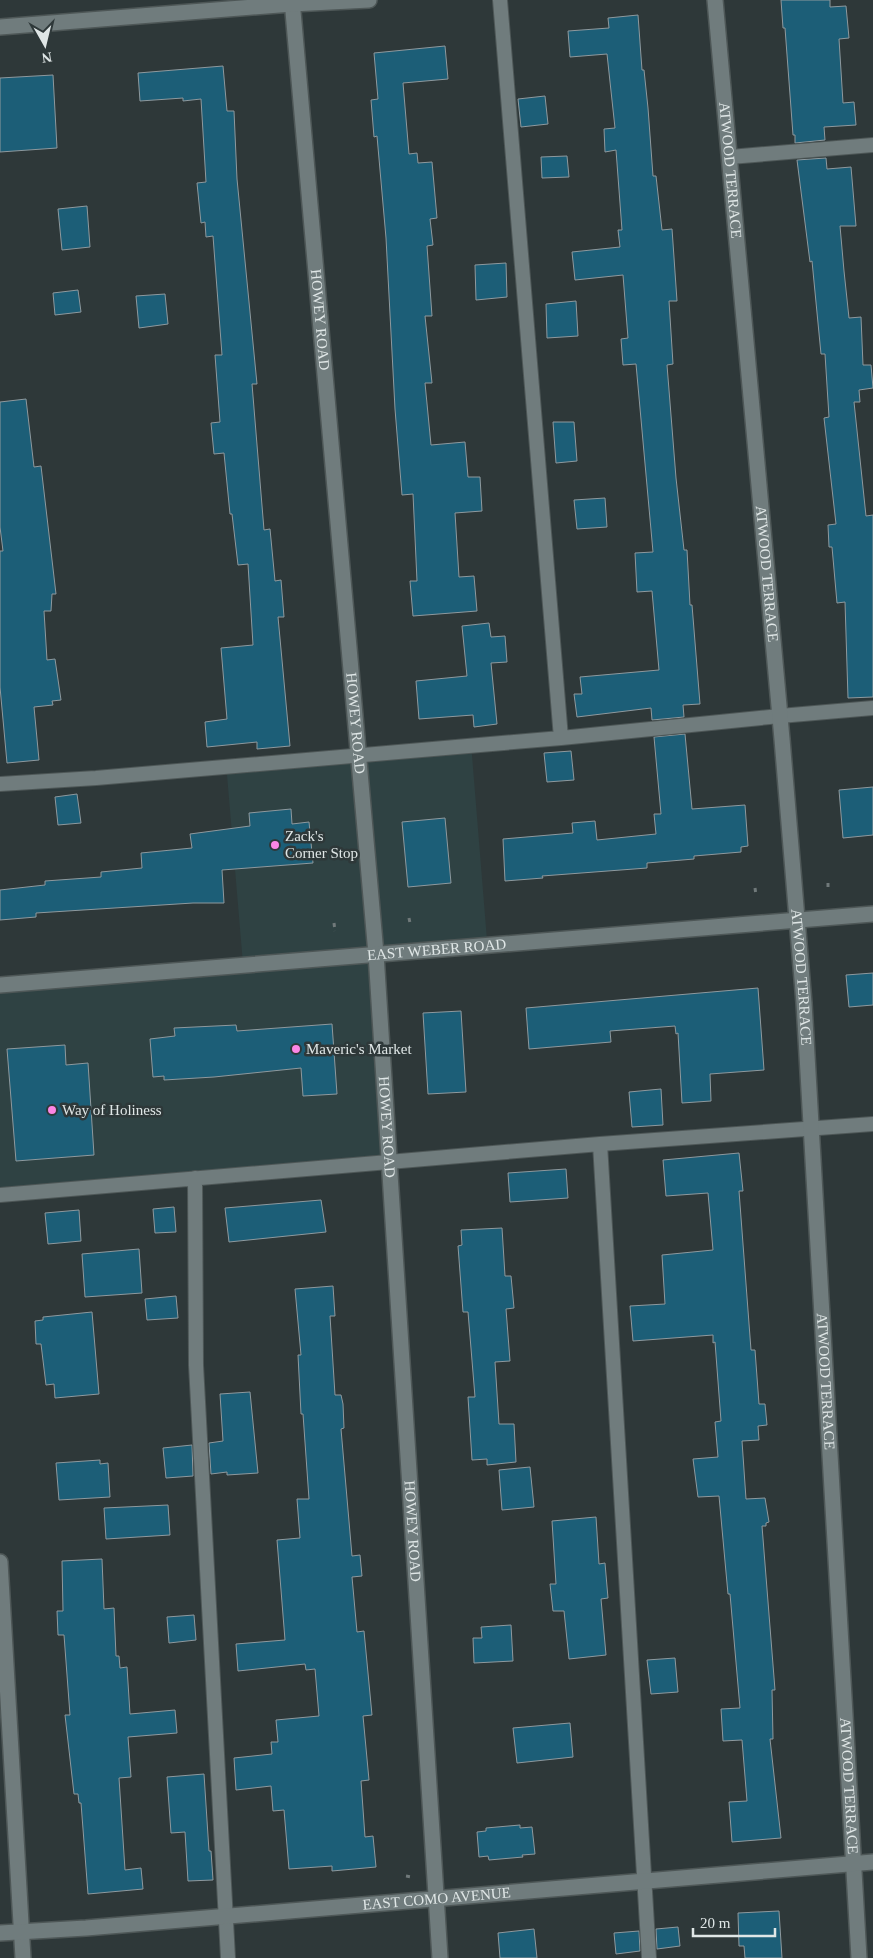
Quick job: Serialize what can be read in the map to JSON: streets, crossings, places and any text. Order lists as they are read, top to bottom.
{
  "streets": {
    "street": [
      "ATWOOD TERRACE",
      "HOWEY ROAD",
      "EAST WEBER ROAD",
      "EAST COMO AVENUE"
    ]
  },
  "crossings": [
    ["ATWOOD TERRACE", "EAST WEBER ROAD"],
    ["ATWOOD TERRACE", "EAST COMO AVENUE"],
    ["HOWEY ROAD", "EAST WEBER ROAD"],
    ["HOWEY ROAD", "EAST COMO AVENUE"]
  ],
  "places": ["Zack's Corner Stop", "Maveric's Market", "Way of Holiness"],
  "scale_bar": "20 m",
  "north": "bottom"
}
